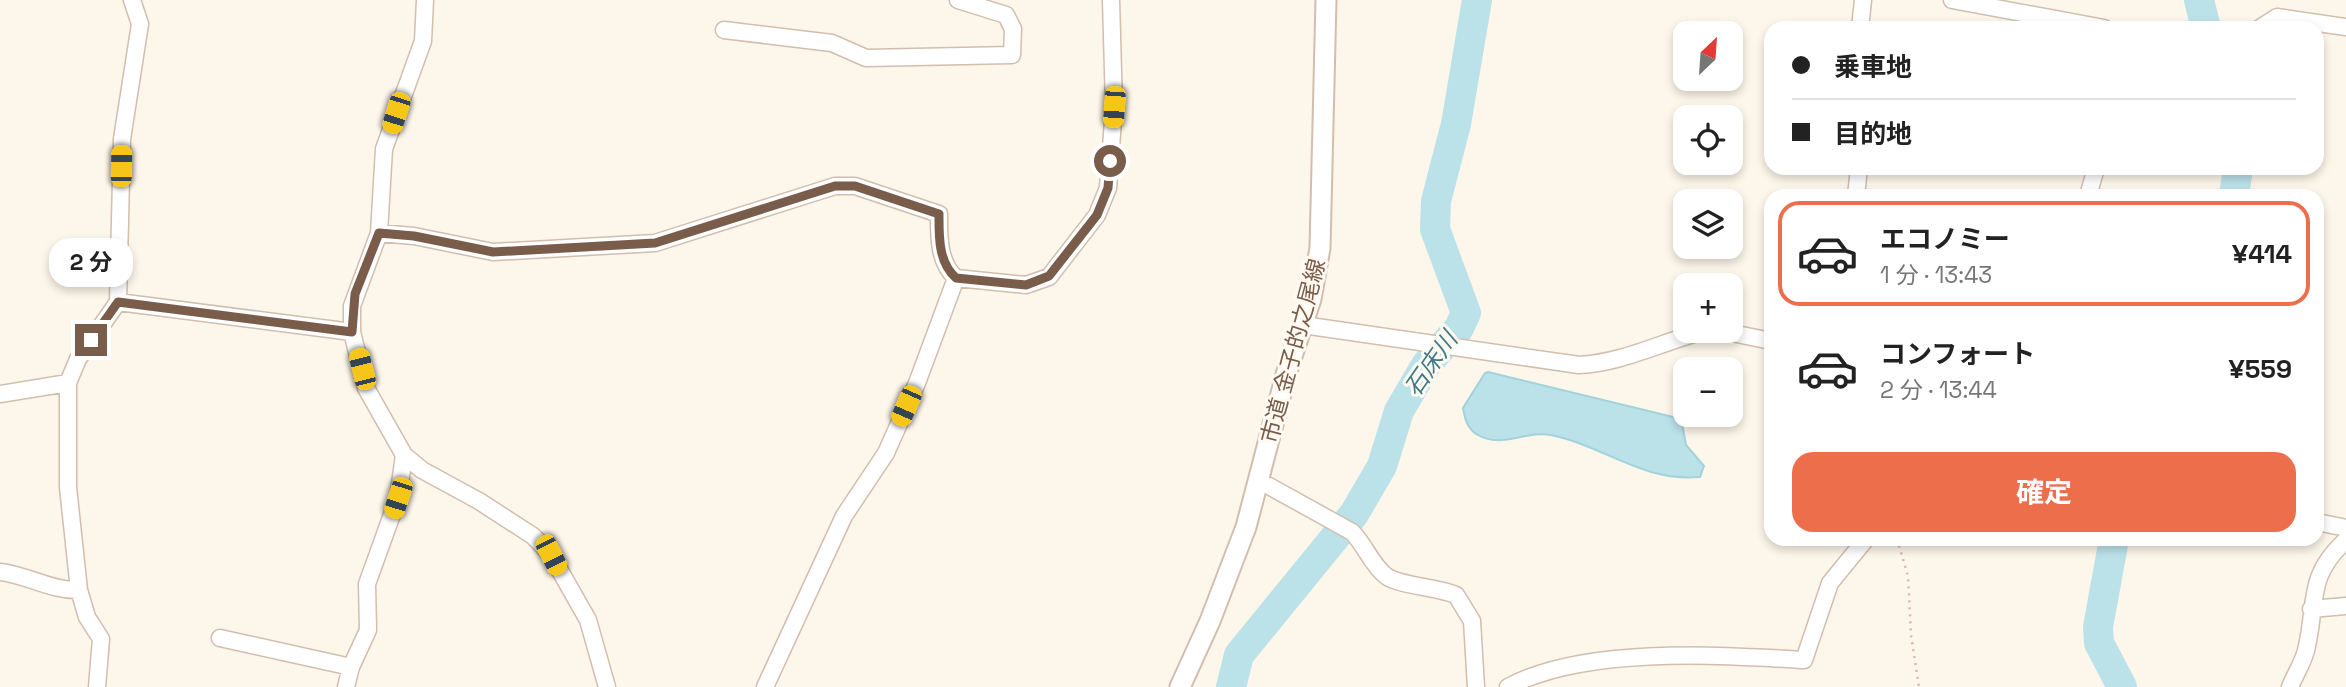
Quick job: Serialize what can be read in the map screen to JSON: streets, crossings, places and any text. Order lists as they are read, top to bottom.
{
  "streets": {
    "street": ["市道 金子的之尾線"]
  },
  "water": ["石床川"],
  "north": "top right",
  "page": {
    "map_buttons": ["+", "−"],
    "banner": ["乗車地", "目的地"],
    "list": [
      {
        "name": "エコノミー",
        "note": "1 分 · 13:43",
        "value": "¥414"
      },
      {
        "name": "コンフォート",
        "note": "2 分 · 13:44",
        "value": "¥559"
      }
    ],
    "bubble": "2 分",
    "buttons": "確定"
  }
}
